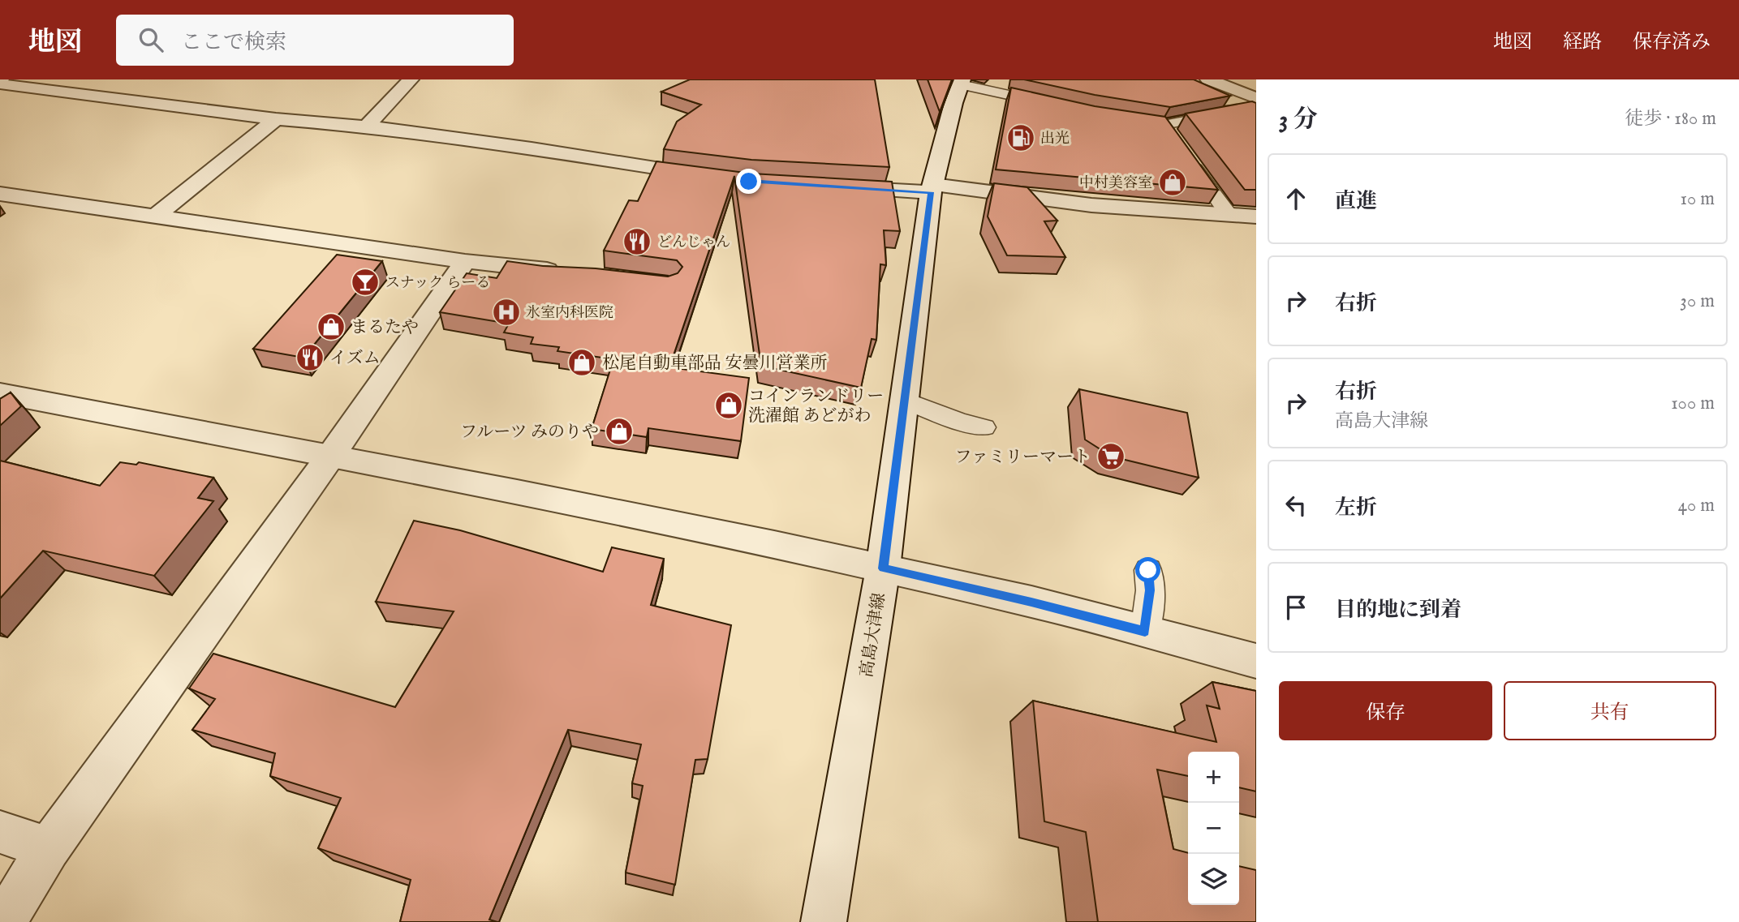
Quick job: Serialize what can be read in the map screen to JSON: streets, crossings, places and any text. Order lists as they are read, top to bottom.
{
  "streets": {
    "street": ["高島大津線"]
  },
  "places": {
    "fuel station": ["出光"],
    "shop": [
      "中村美容室",
      "まるたや",
      "松尾自動車部品 安曇川営業所",
      "コインランドリー 洗濯館 あどがわ",
      "フルーツ みのりや"
    ],
    "restaurant": ["どんじゃん", "イズム"],
    "bar": ["スナック らーる"],
    "hospital": ["氷室内科医院"],
    "supermarket": ["ファミリーマート"]
  },
  "page": {
    "header": "地図",
    "search": "ここで検索",
    "nav": ["地図", "経路", "保存済み"],
    "heading": ["3 分", "徒歩 · 180 m"],
    "list": [
      ["直進", "10 m"],
      ["右折", "30 m"],
      ["右折", "高島大津線", "100 m"],
      ["左折", "40 m"],
      "目的地に到着"
    ],
    "buttons": ["保存", "共有"],
    "map_buttons": ["+", "−"]
  }
}
